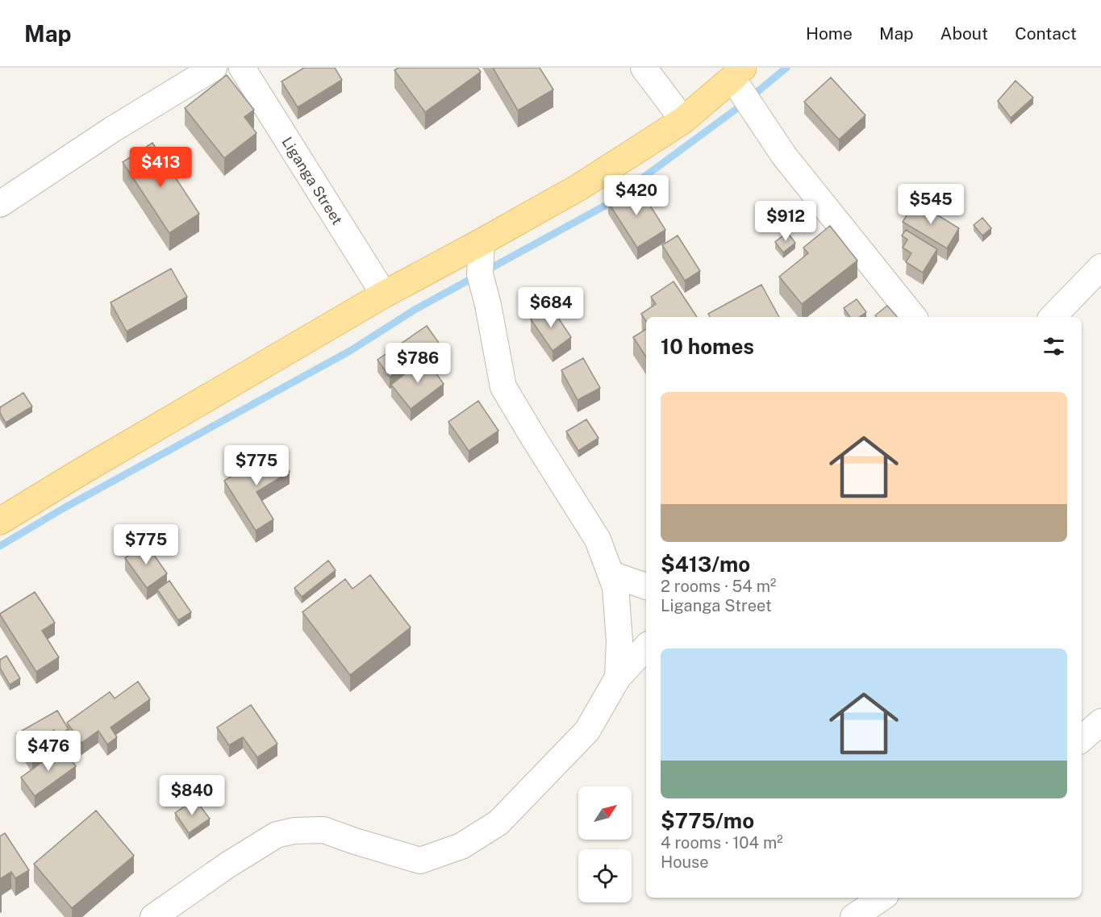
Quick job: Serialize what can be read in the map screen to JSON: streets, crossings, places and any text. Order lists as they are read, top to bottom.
{
  "streets": {
    "street": ["Liganga Street"]
  },
  "north": "top right",
  "page": {
    "header": "Map",
    "nav": [
      "Home",
      "Map",
      "About",
      "Contact"
    ],
    "price": [
      "$413",
      "$420",
      "$545",
      "$912",
      "$684",
      "$786",
      "$775",
      "$775",
      "$476",
      "$840"
    ],
    "heading": "10 homes",
    "list": [
      {
        "name": "$413/mo",
        "note": "2 rooms · 54 m² · Liganga Street"
      },
      {
        "name": "$775/mo",
        "note": "4 rooms · 104 m² · House"
      }
    ]
  }
}
